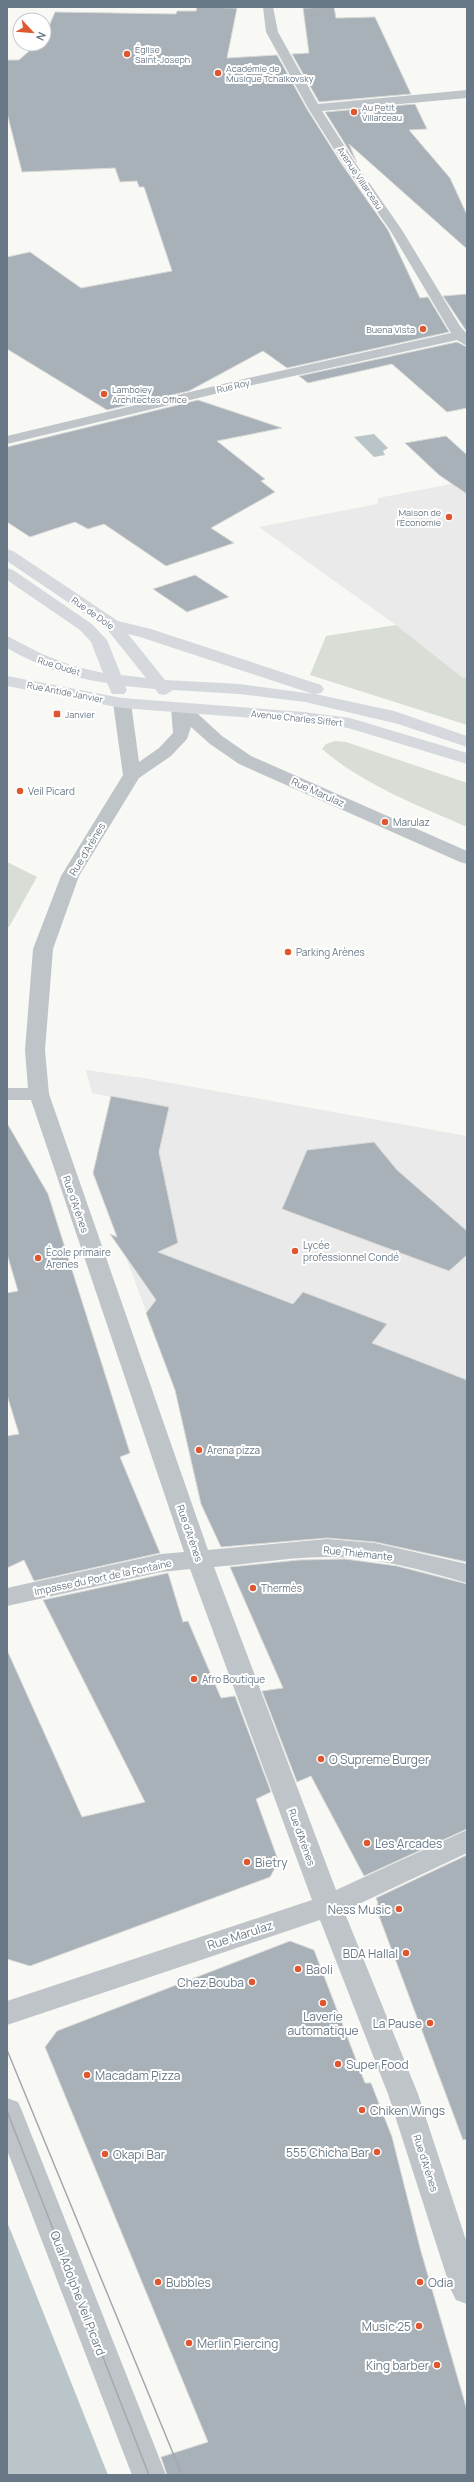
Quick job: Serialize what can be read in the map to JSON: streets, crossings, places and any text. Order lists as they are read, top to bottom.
{
  "streets": {
    "main road": [
      "Rue de Dole",
      "Rue Oudet",
      "Rue Antide Janvier",
      "Avenue Charles Siffert"
    ],
    "street": [
      "Avenue Villarceau",
      "Rue Roy",
      "Rue Marulaz",
      "Rue d'Arènes",
      "Rue Thiémante",
      "Impasse du Port de la Fontaine",
      "Quai Adolphe Veil Picard"
    ]
  },
  "crossings": [
    ["Avenue Villarceau", "Rue Roy"],
    ["Rue de Dole", "Rue Oudet"],
    ["Rue de Dole", "Rue Antide Janvier"],
    ["Rue de Dole", "Avenue Charles Siffert"],
    ["Rue de Dole", "Rue Marulaz"],
    ["Rue de Dole", "Rue d'Arènes"],
    ["Rue Oudet", "Avenue Charles Siffert"],
    ["Rue Antide Janvier", "Avenue Charles Siffert"],
    ["Avenue Charles Siffert", "Rue Marulaz"],
    ["Avenue Charles Siffert", "Rue d'Arènes"],
    ["Rue Marulaz", "Rue d'Arènes"],
    ["Rue d'Arènes", "Rue Thiémante"],
    ["Rue d'Arènes", "Impasse du Port de la Fontaine"],
    ["Rue Thiémante", "Impasse du Port de la Fontaine"]
  ],
  "places": {
    "other": [
      "Église Saint-Joseph",
      "Académie de Musique Tchaikovsky",
      "Au Petit Villarceau",
      "Buena Vista",
      "Lamboley Architectes Office",
      "Maison de l'Économie",
      "Veil Picard",
      "Marulaz",
      "Parking Arènes",
      "Lycée professionnel Condé",
      "École primaire Arenes",
      "Arena pizza",
      "Thermès",
      "Afro Boutique",
      "O Supreme Burger",
      "Les Arcades",
      "Bietry",
      "Ness Music",
      "BDA Hallal",
      "Baoli",
      "Chez Bouba",
      "Laverie automatique",
      "La Pause",
      "Super Food",
      "Macadam Pizza",
      "Chiken Wings",
      "555 Chicha Bar",
      "Okapi Bar",
      "Bubbles",
      "Odia",
      "Music 25",
      "Merlin Piercing",
      "King barber"
    ],
    "transit": ["Janvier"]
  },
  "north": "bottom right"
}
